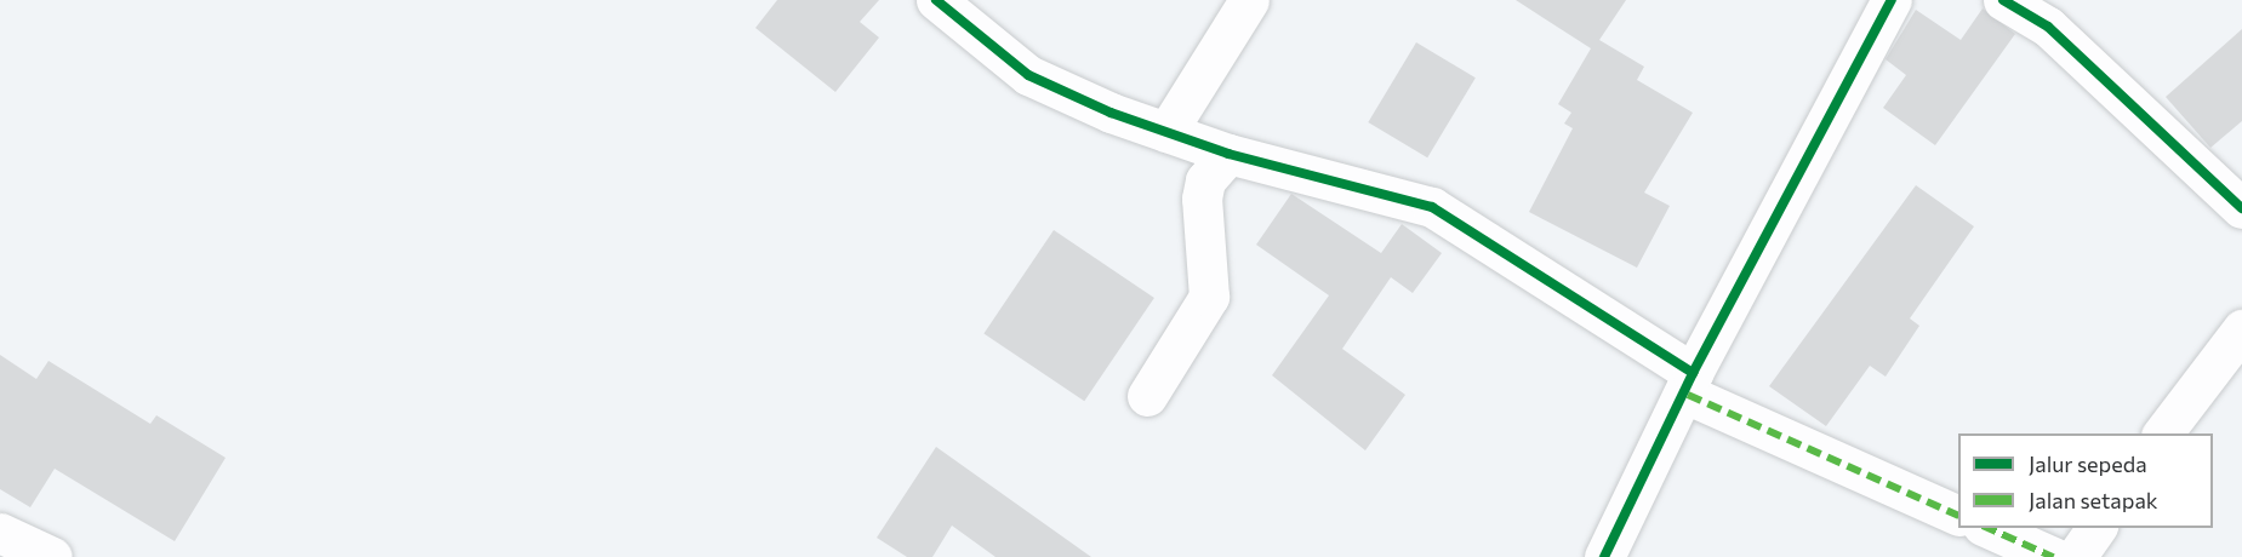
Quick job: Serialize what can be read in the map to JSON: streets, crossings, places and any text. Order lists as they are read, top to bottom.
{
  "legend": ["Jalur sepeda", "Jalan setapak"]
}
